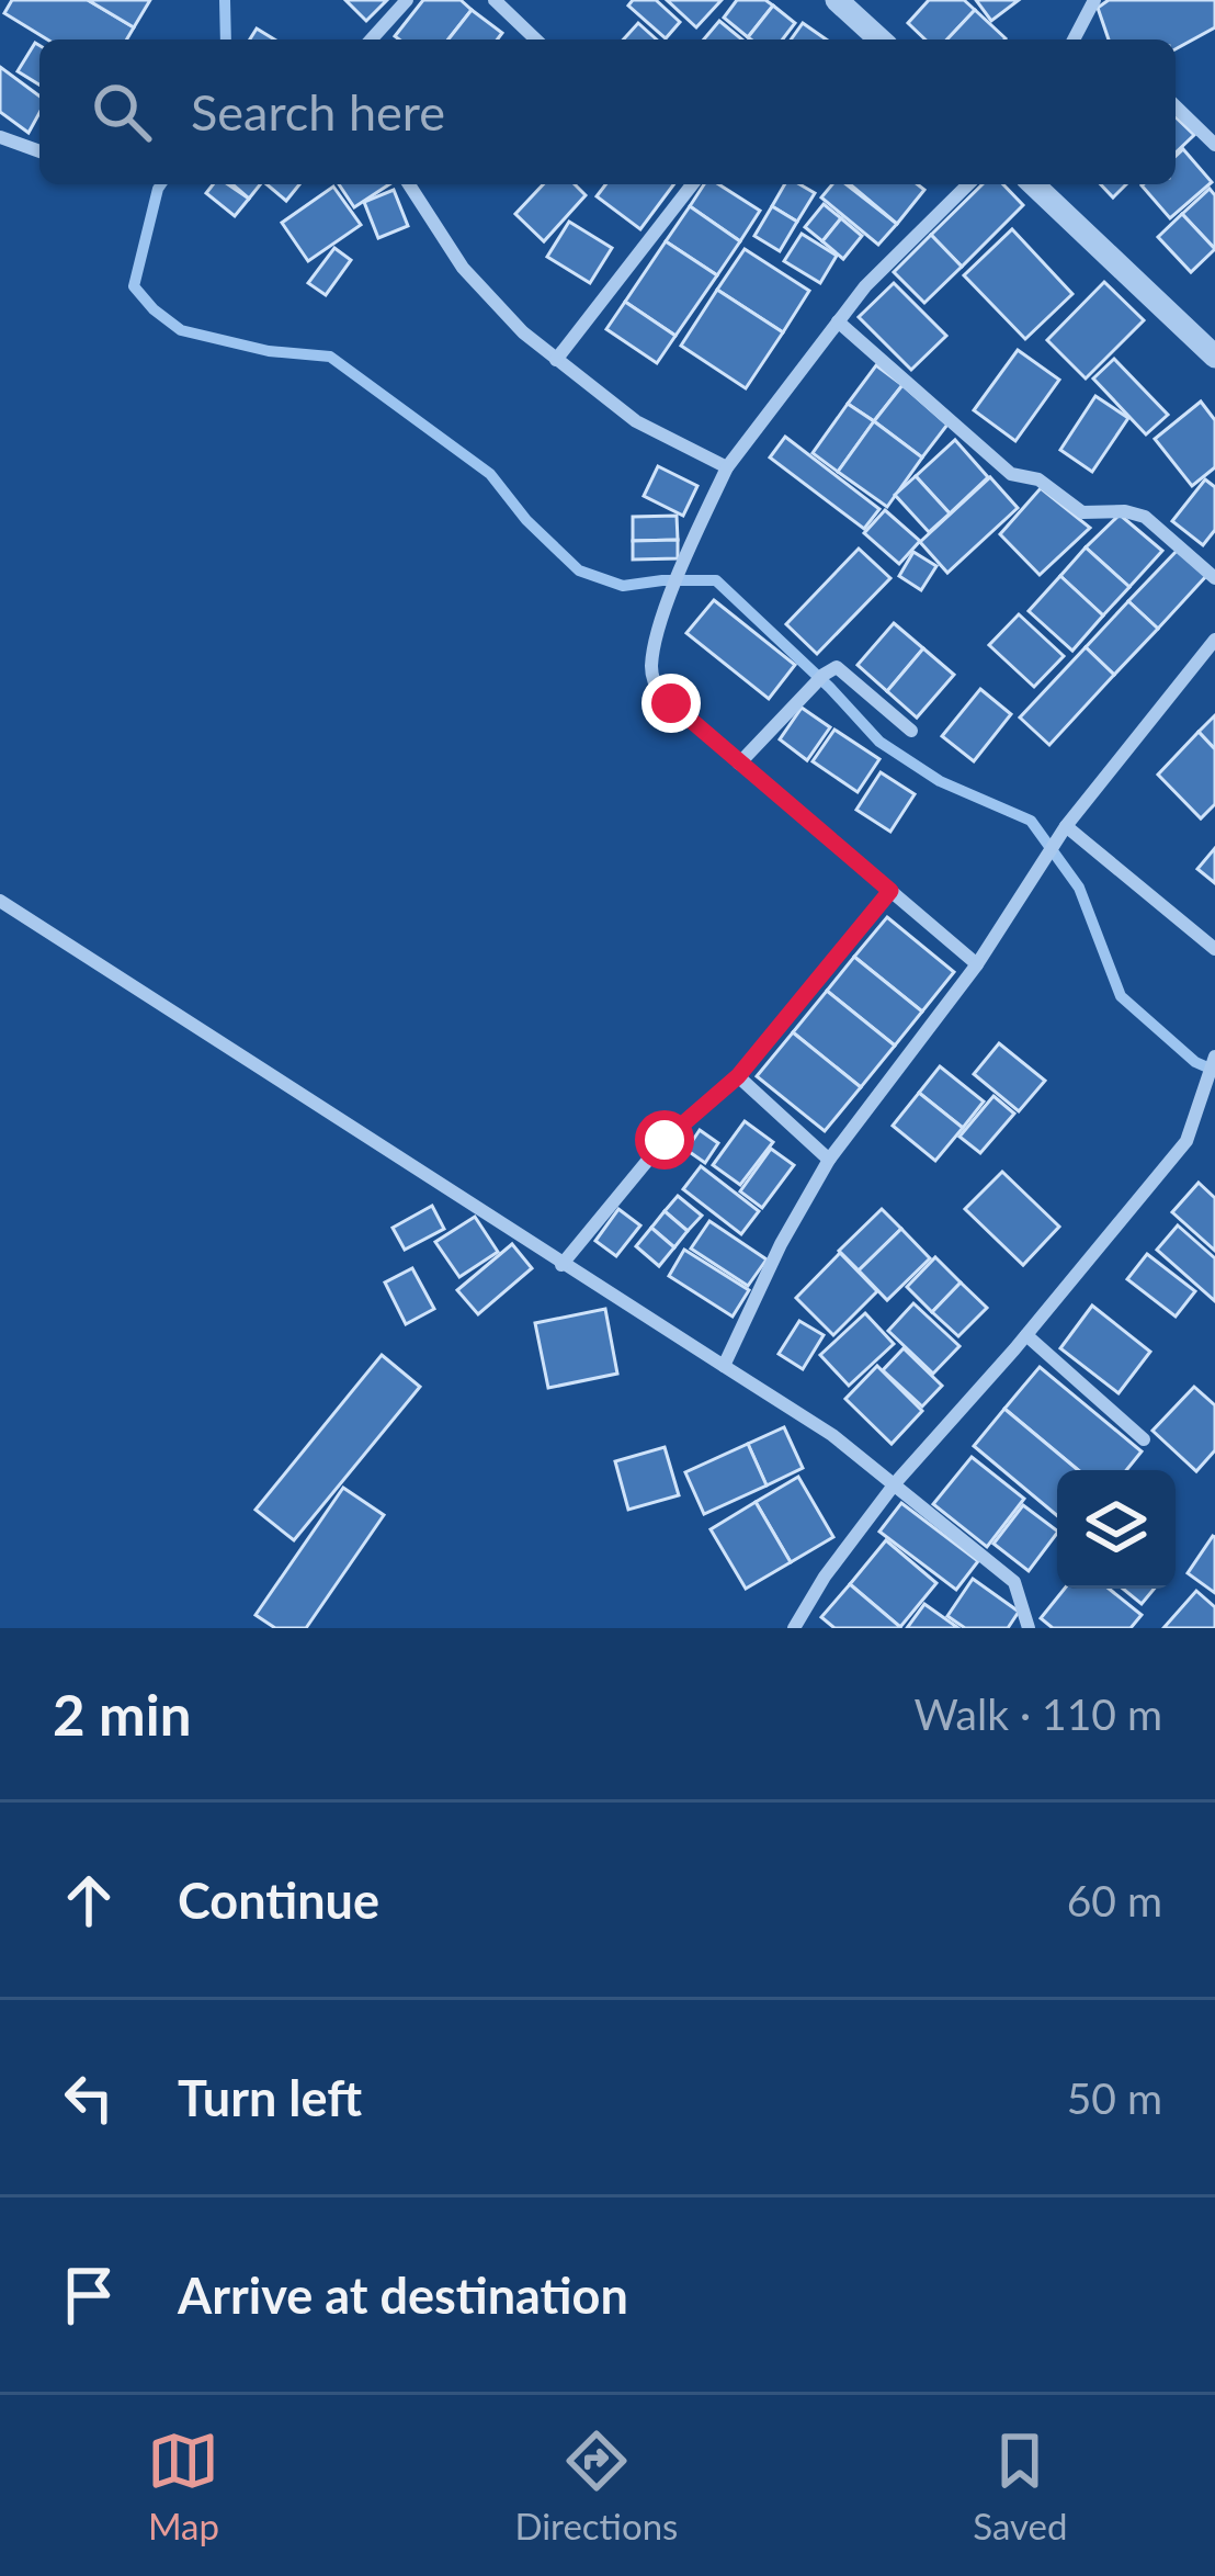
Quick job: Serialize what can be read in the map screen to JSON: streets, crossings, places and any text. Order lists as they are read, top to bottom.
{
  "page": {
    "search": "Search here",
    "heading": ["2 min", "Walk · 110 m"],
    "list": [
      ["Continue", "60 m"],
      ["Turn left", "50 m"],
      "Arrive at destination"
    ],
    "nav": ["Map", "Directions", "Saved"]
  }
}
